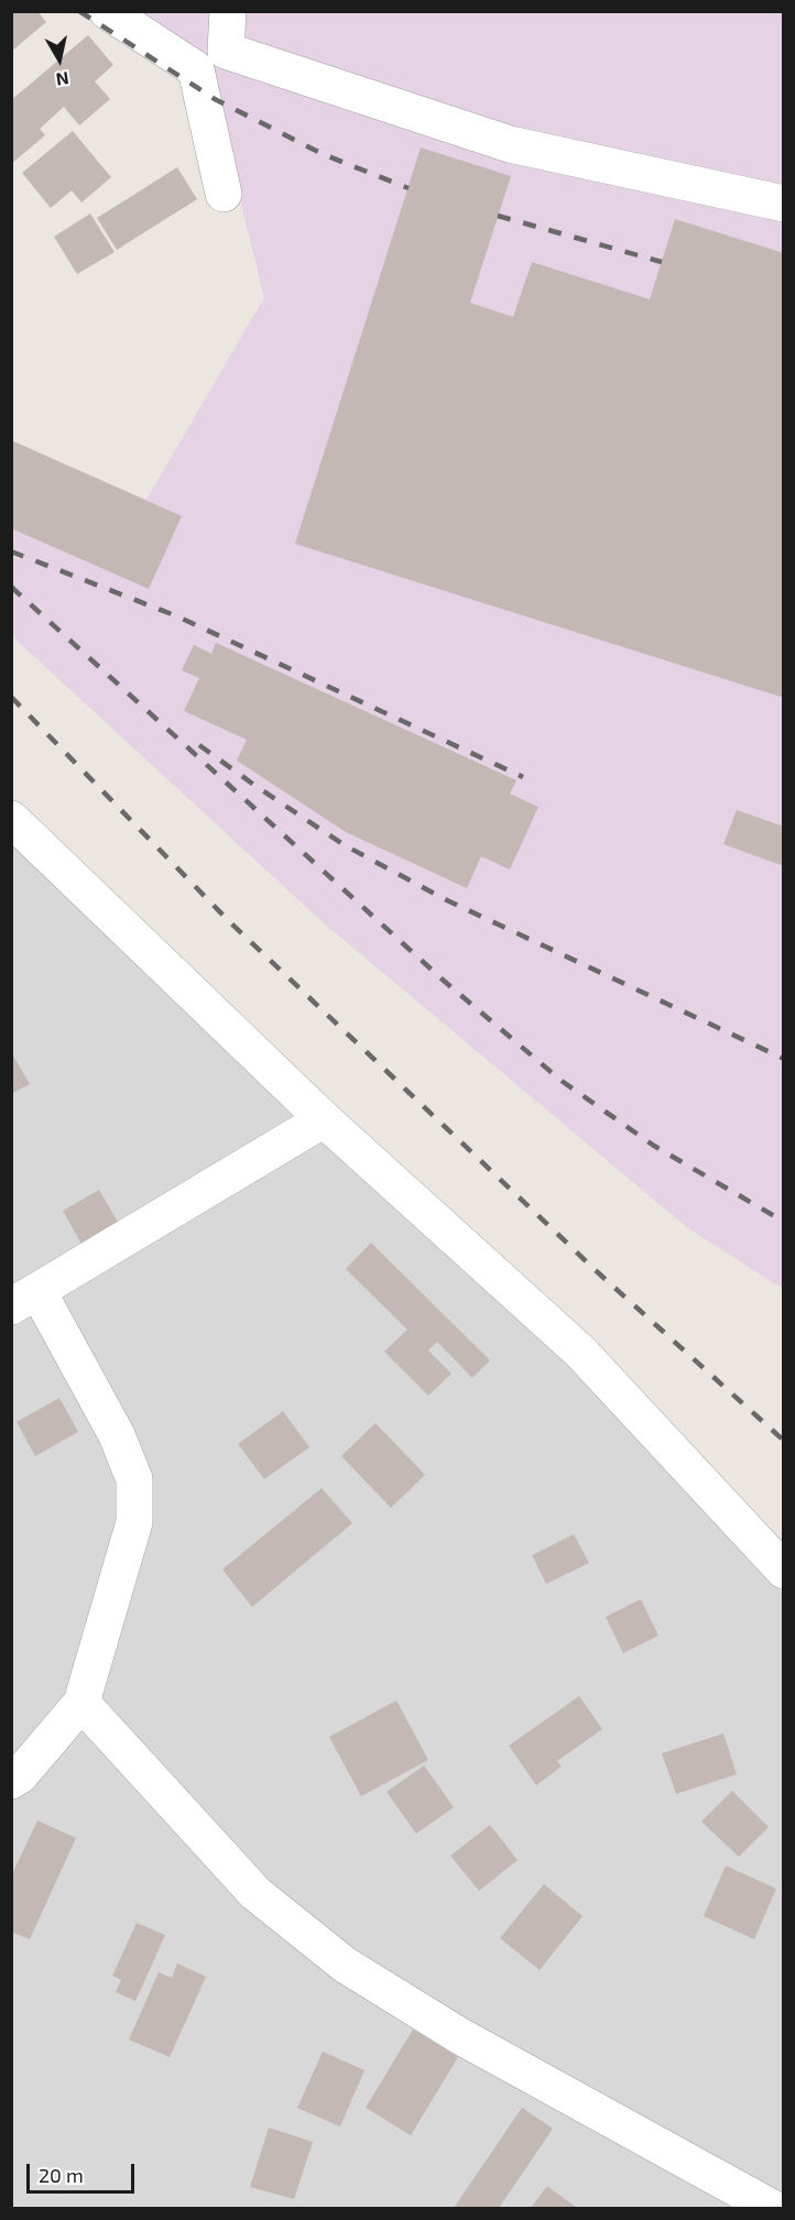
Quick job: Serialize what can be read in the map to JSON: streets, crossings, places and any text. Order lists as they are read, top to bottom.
{
  "scale_bar": "20 m",
  "north": "bottom"
}
